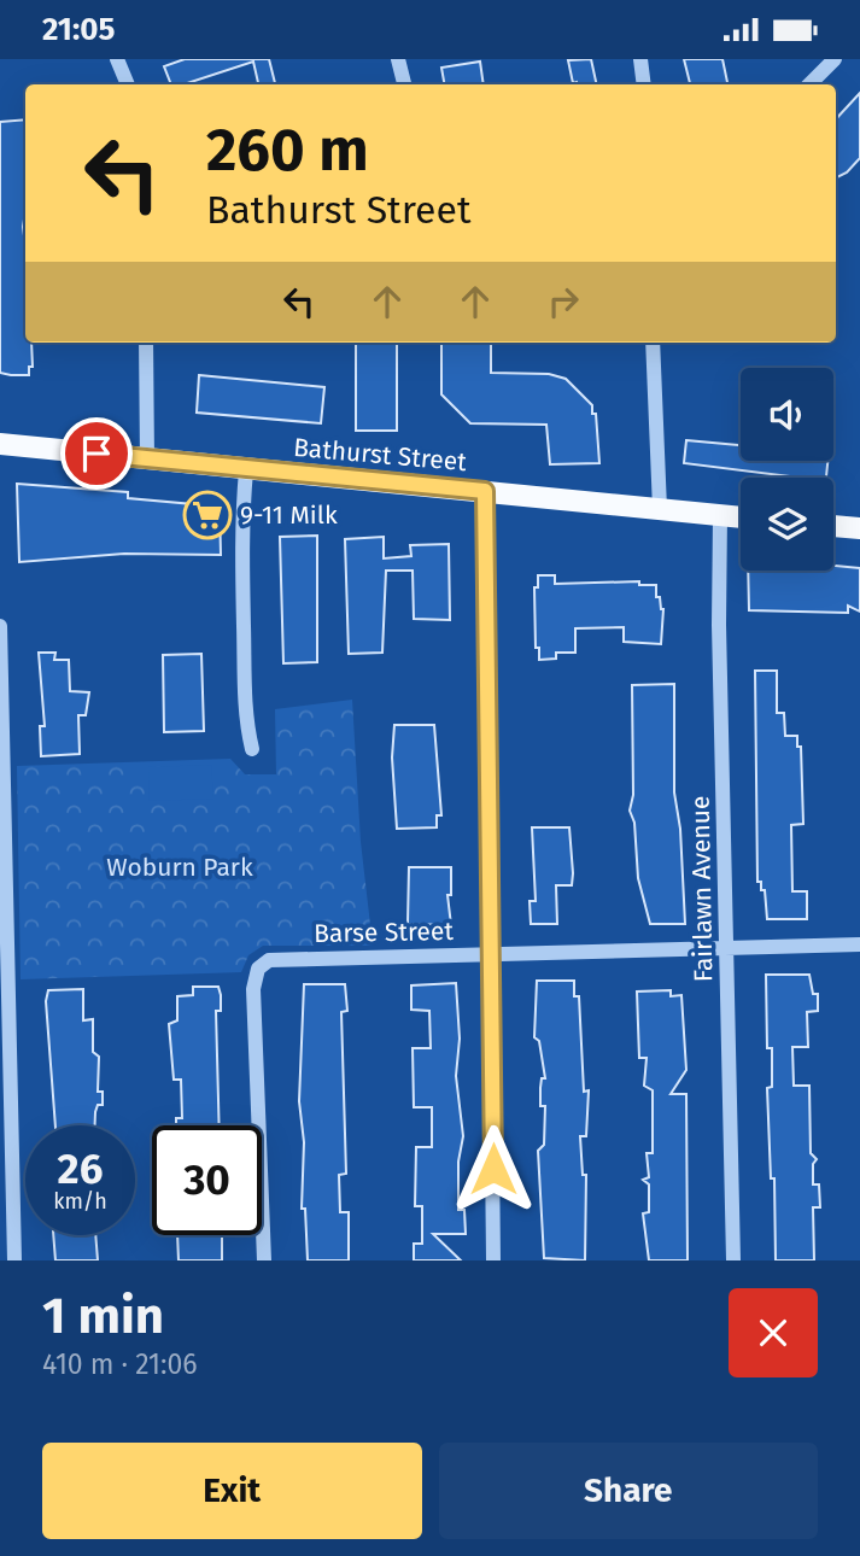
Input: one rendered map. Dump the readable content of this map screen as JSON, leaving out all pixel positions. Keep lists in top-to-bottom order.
{
  "streets": {
    "main road": ["Bathurst Street"],
    "street": ["Fairlawn Avenue", "Barse Street"]
  },
  "crossings": [
    ["Bathurst Street", "Fairlawn Avenue"],
    ["Fairlawn Avenue", "Barse Street"]
  ],
  "parks": ["Woburn Park"],
  "places": {
    "supermarket": ["9-11 Milk"]
  },
  "page": {
    "status": "21:05",
    "turn": ["260 m", "Bathurst Street"],
    "speed": "26 km/h",
    "limit": "30",
    "heading": ["1 min", "410 m · 21:06"],
    "buttons": ["Exit", "Share"]
  }
}
